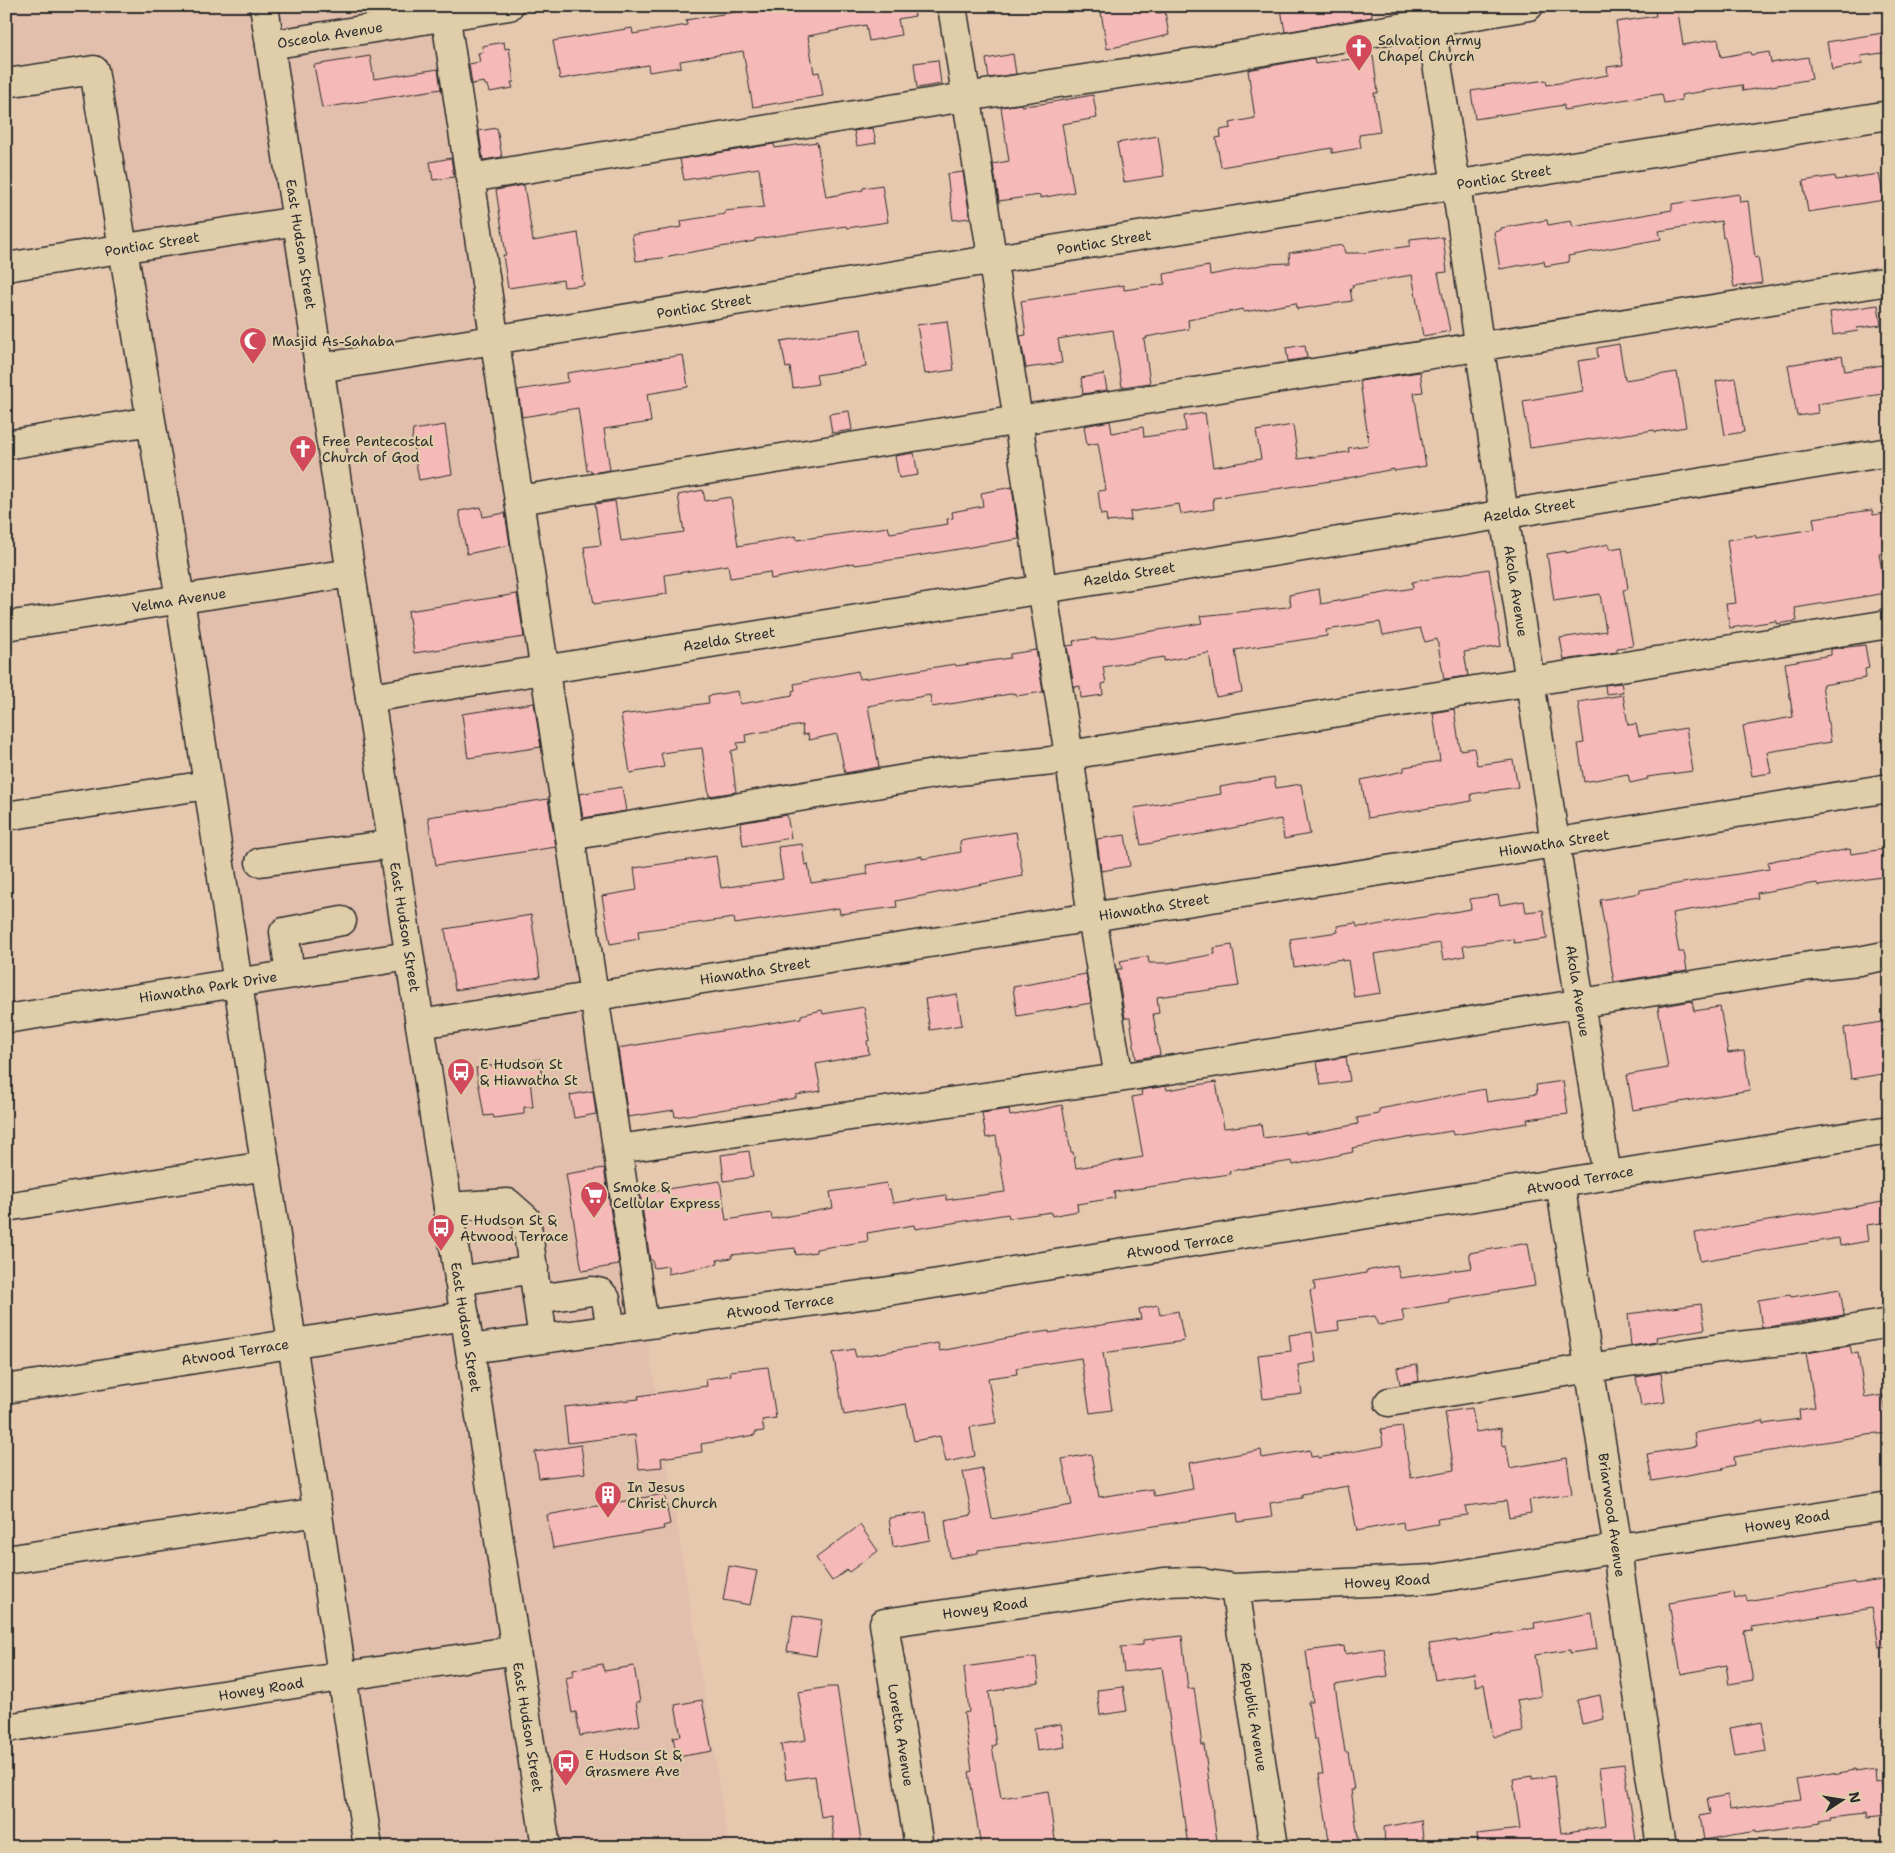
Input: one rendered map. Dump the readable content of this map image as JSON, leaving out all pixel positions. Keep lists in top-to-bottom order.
{
  "streets": {
    "street": [
      "Osceola Avenue",
      "Pontiac Street",
      "East Hudson Street",
      "Azelda Street",
      "Akola Avenue",
      "Velma Avenue",
      "Hiawatha Street",
      "Hiawatha Park Drive",
      "Atwood Terrace",
      "Briarwood Avenue",
      "Howey Road",
      "Republic Avenue",
      "Loretta Avenue"
    ]
  },
  "crossings": [
    ["Osceola Avenue", "East Hudson Street"],
    ["Pontiac Street", "East Hudson Street"],
    ["Pontiac Street", "Akola Avenue"],
    ["East Hudson Street", "Azelda Street"],
    ["East Hudson Street", "Velma Avenue"],
    ["East Hudson Street", "Hiawatha Street"],
    ["East Hudson Street", "Hiawatha Park Drive"],
    ["East Hudson Street", "Atwood Terrace"],
    ["East Hudson Street", "Howey Road"],
    ["Azelda Street", "Akola Avenue"],
    ["Akola Avenue", "Hiawatha Street"],
    ["Akola Avenue", "Atwood Terrace"],
    ["Atwood Terrace", "Briarwood Avenue"],
    ["Briarwood Avenue", "Howey Road"],
    ["Howey Road", "Republic Avenue"],
    ["Howey Road", "Loretta Avenue"]
  ],
  "places": {
    "church": ["Salvation Army Chapel Church", "Free Pentecostal Church of God"],
    "mosque": ["Masjid As-Sahaba"],
    "bus stop": ["E Hudson St & Hiawatha St", "E Hudson St & Atwood Terrace", "E Hudson St & Grasmere Ave"],
    "supermarket": ["Smoke & Cellular Express"],
    "building": ["In Jesus Christ Church"]
  },
  "north": "right"
}
